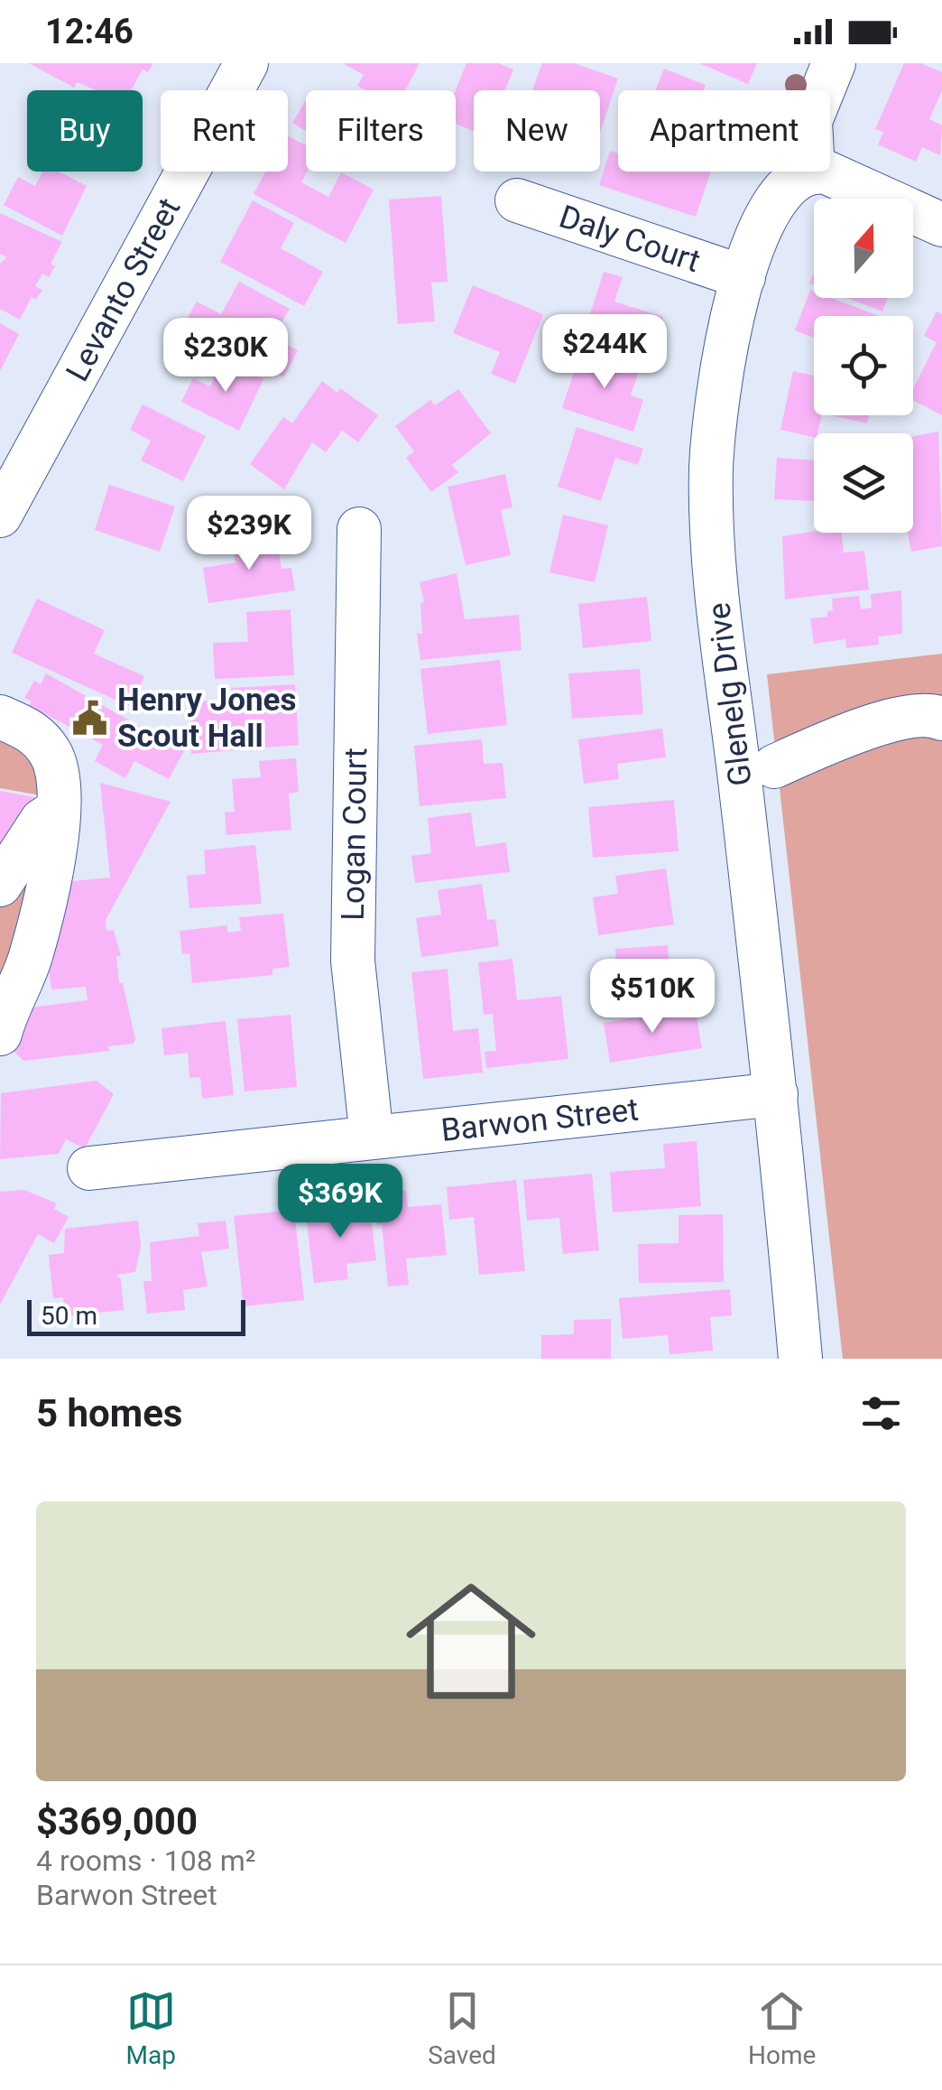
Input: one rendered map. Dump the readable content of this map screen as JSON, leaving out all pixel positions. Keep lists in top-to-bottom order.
{
  "streets": {
    "street": [
      "Daly Court",
      "Levanto Street",
      "Glenelg Drive",
      "Logan Court",
      "Barwon Street"
    ]
  },
  "crossings": [
    ["Daly Court", "Glenelg Drive"],
    ["Glenelg Drive", "Barwon Street"],
    ["Logan Court", "Barwon Street"]
  ],
  "places": {
    "public building": ["Henry Jones Scout Hall"]
  },
  "scale_bar": "50 m",
  "north": "top",
  "page": {
    "status": "12:46",
    "chip": [
      "Buy",
      "Rent",
      "Filters",
      "New",
      "Apartment"
    ],
    "price": [
      "$244K",
      "$230K",
      "$239K",
      "$510K",
      "$369K"
    ],
    "scale": "50 m",
    "heading": "5 homes",
    "list": [
      {
        "name": "$369,000",
        "note": "4 rooms · 108 m² · Barwon Street"
      }
    ],
    "tabs": ["Map", "Saved", "Home"]
  }
}
